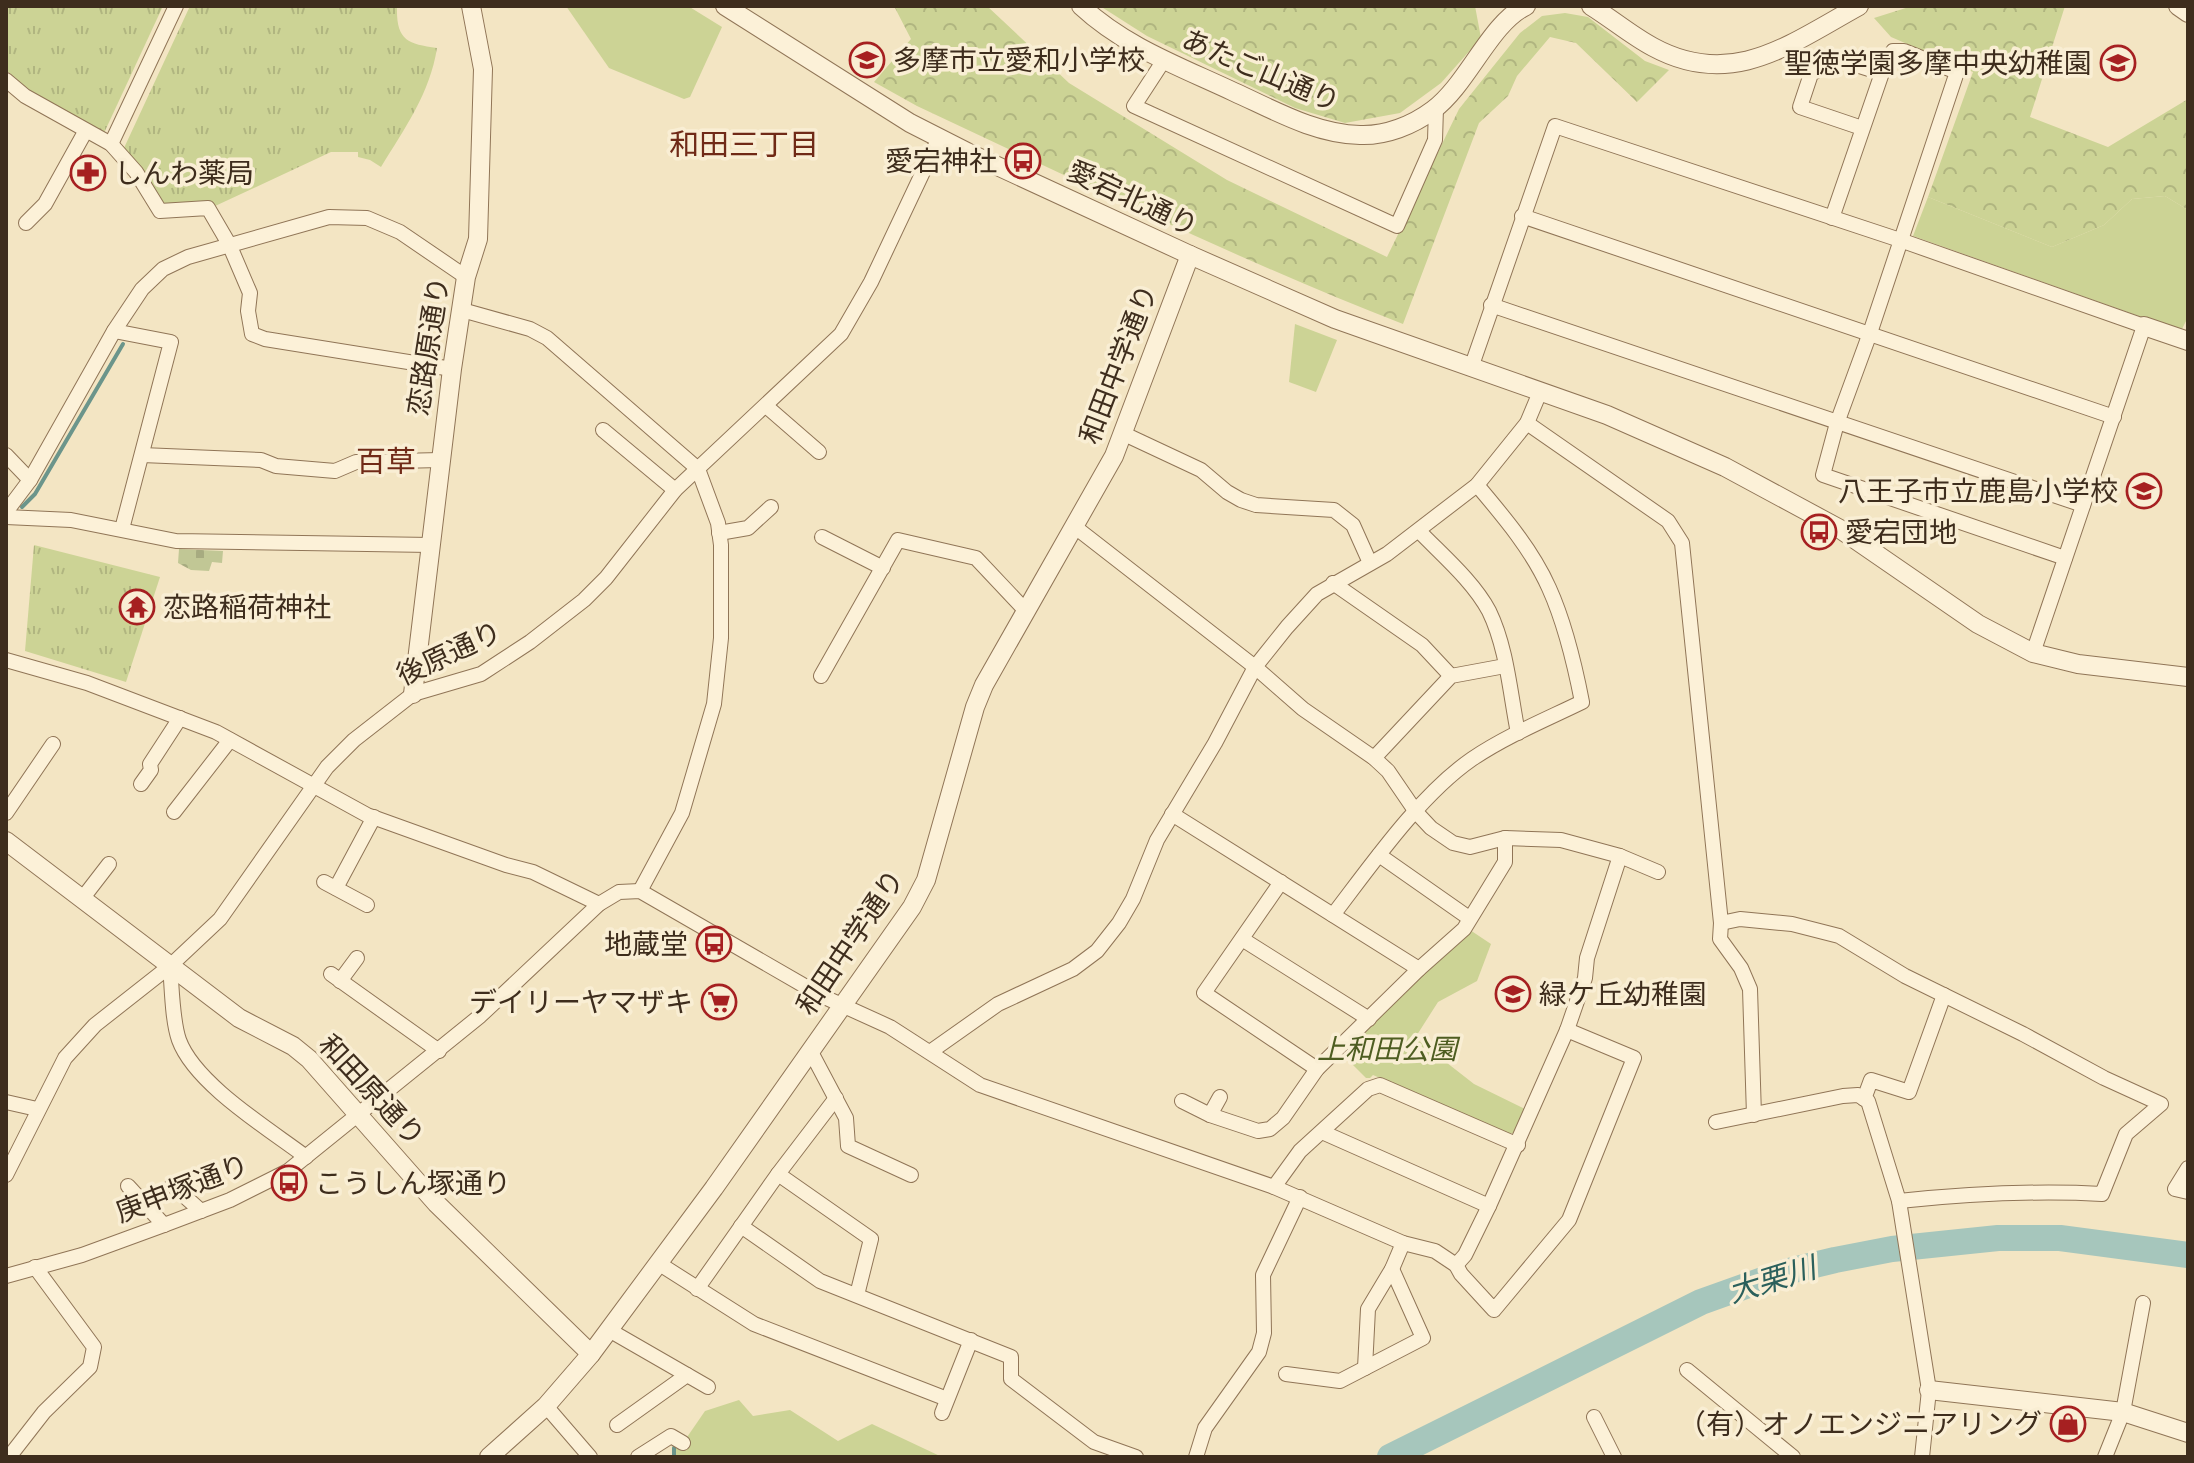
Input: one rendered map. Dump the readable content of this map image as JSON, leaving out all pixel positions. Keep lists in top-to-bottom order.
{
  "streets": {
    "street": [
      "あたご山通り",
      "愛宕北通り",
      "恋路原通り",
      "和田中学通り",
      "後原通り",
      "和田原通り",
      "庚申塚通り"
    ]
  },
  "crossings": [
    ["愛宕北通り", "和田中学通り"],
    ["愛宕北通り", "後原通り"],
    ["恋路原通り", "後原通り"],
    ["和田中学通り", "和田原通り"],
    ["後原通り", "和田原通り"],
    ["和田原通り", "庚申塚通り"]
  ],
  "districts": ["和田三丁目", "百草"],
  "water": ["大栗川"],
  "parks": ["上和田公園"],
  "places": {
    "school or university": [
      "多摩市立愛和小学校",
      "聖徳学園多摩中央幼稚園",
      "八王子市立鹿島小学校",
      "緑ケ丘幼稚園"
    ],
    "bus stop": [
      "愛宕神社",
      "愛宕団地",
      "地蔵堂",
      "こうしん塚通り"
    ],
    "pharmacy": ["しんわ薬局"],
    "temple": ["恋路稲荷神社"],
    "supermarket": ["デイリーヤマザキ"],
    "shop": ["（有）オノエンジニアリング"]
  }
}
